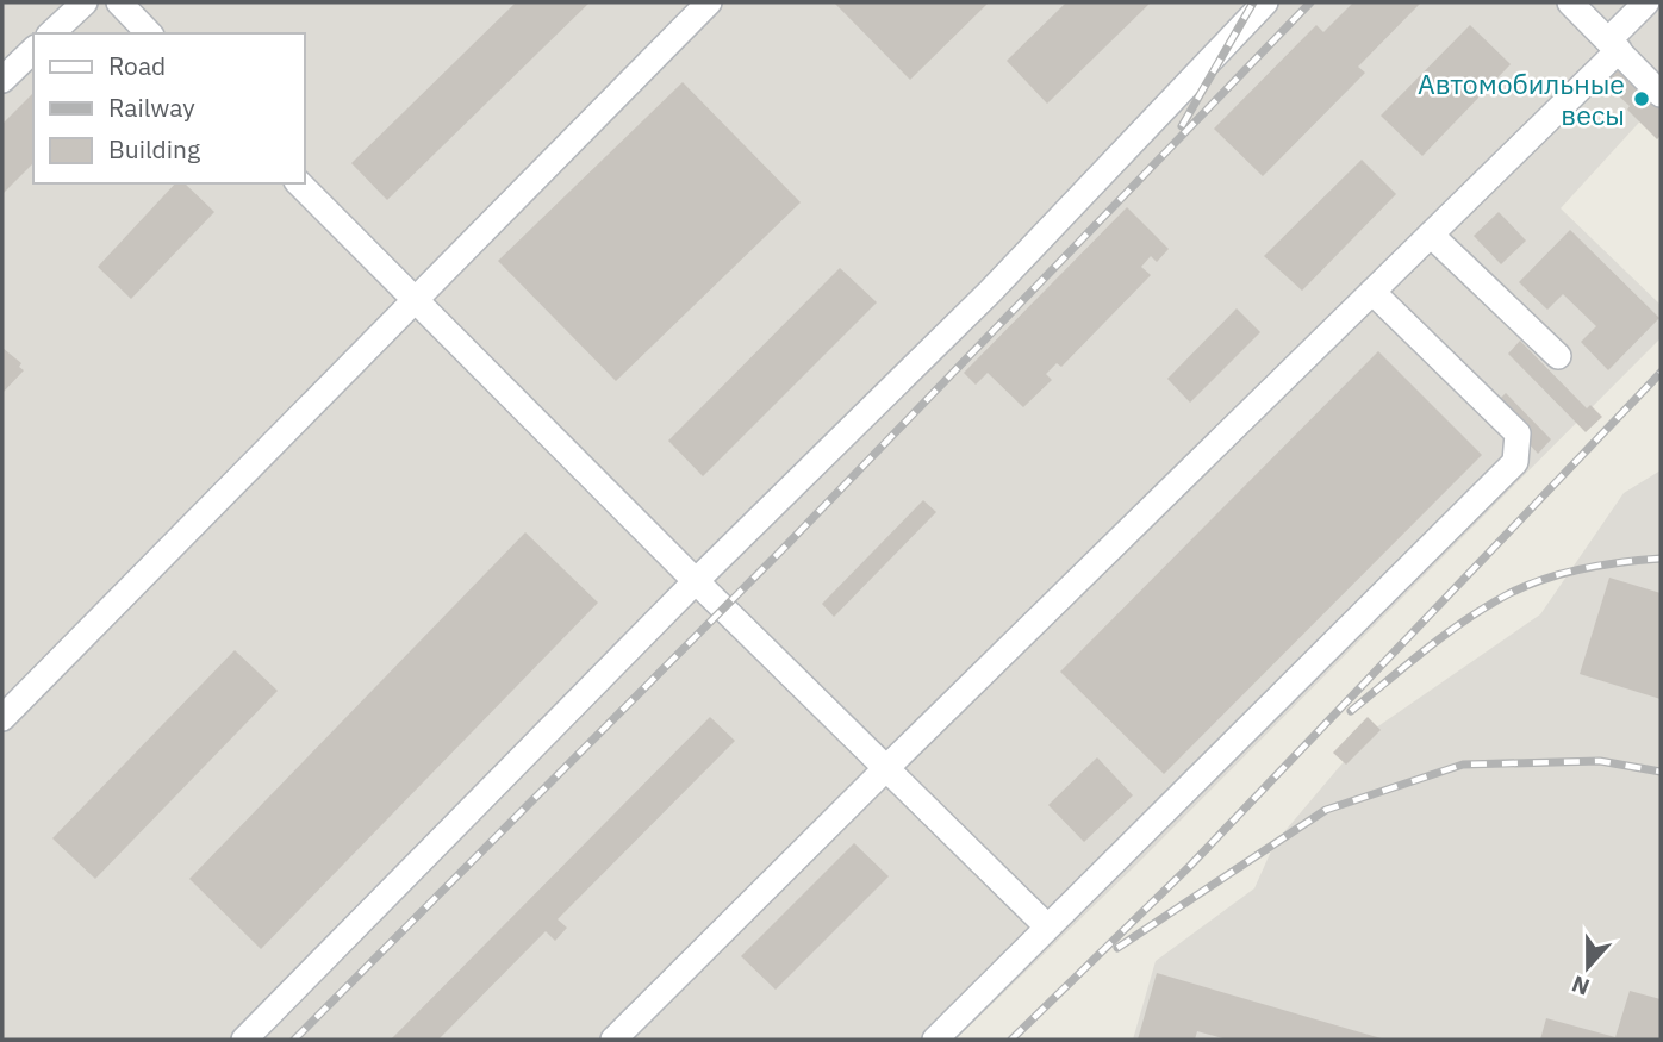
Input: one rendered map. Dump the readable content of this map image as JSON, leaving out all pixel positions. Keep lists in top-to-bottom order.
{
  "places": ["Автомобильные весы"],
  "legend": ["Road", "Railway", "Building"],
  "north": "bottom"
}
